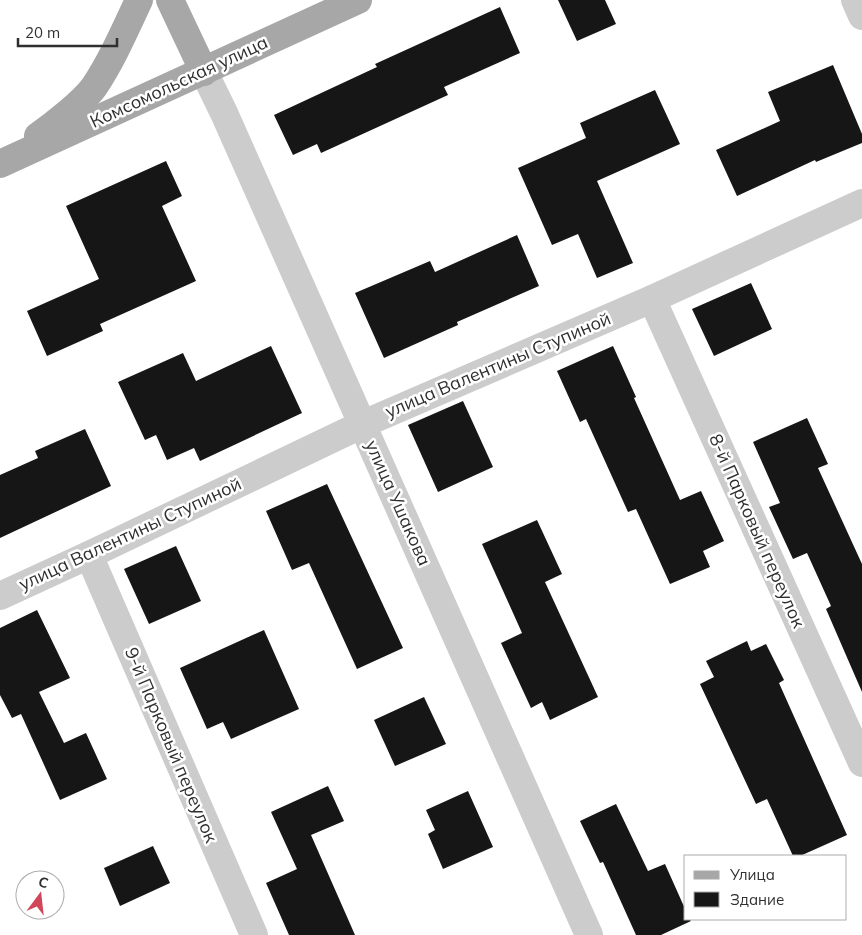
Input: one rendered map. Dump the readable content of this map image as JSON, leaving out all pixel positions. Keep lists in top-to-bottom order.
{
  "streets": {
    "main road": ["Комсомольская улица"],
    "street": [
      "улица Валентины Ступиной",
      "улица Ушакова",
      "8-й Парковый переулок",
      "9-й Парковый переулок"
    ]
  },
  "crossings": [
    ["Комсомольская улица", "улица Ушакова"],
    ["улица Валентины Ступиной", "улица Ушакова"],
    ["улица Валентины Ступиной", "8-й Парковый переулок"],
    ["улица Валентины Ступиной", "9-й Парковый переулок"]
  ],
  "legend": ["Улица", "Здание"],
  "scale_bar": "20 m",
  "north": "top"
}
